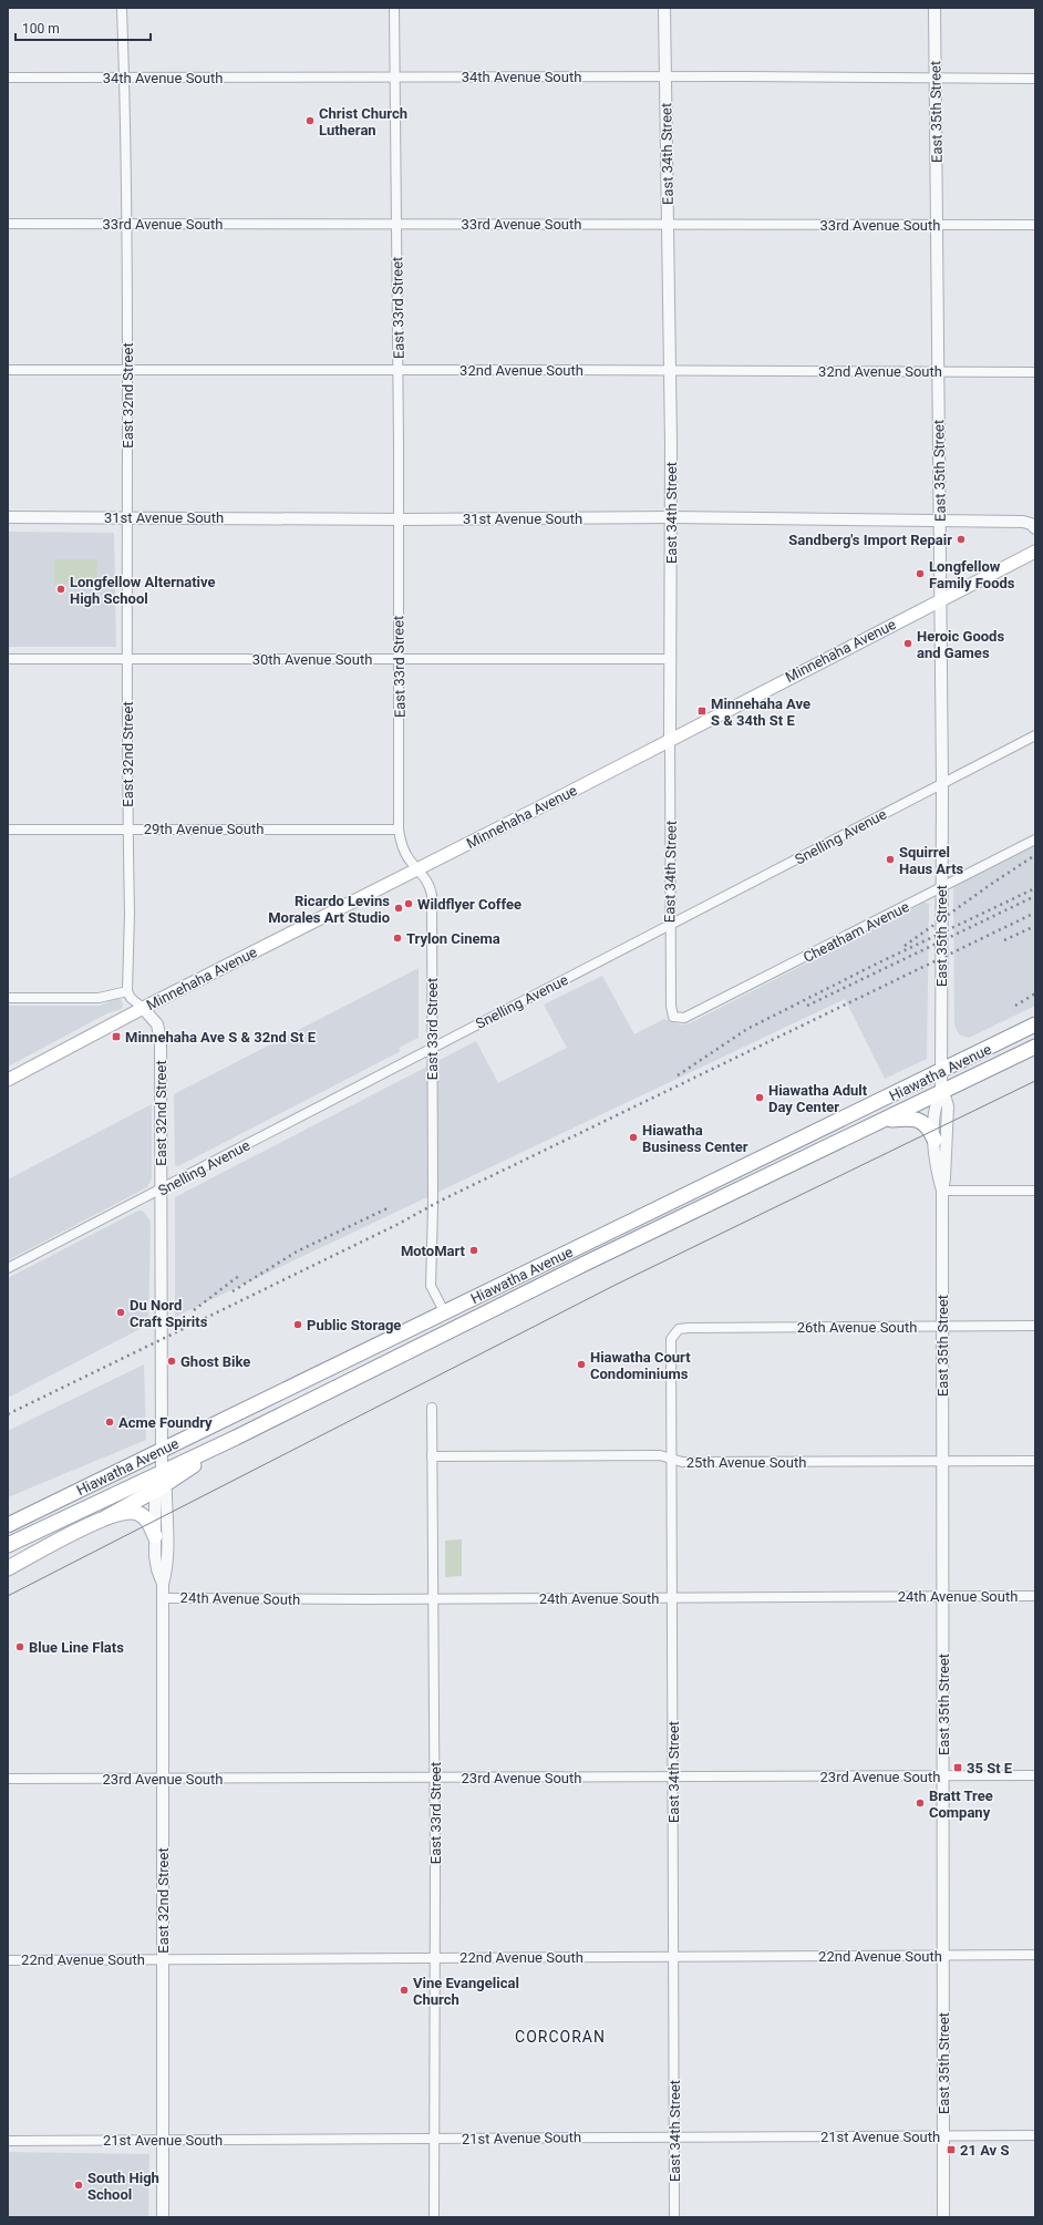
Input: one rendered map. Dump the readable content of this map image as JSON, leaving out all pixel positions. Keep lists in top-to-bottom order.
{
  "streets": {
    "main road": ["Minnehaha Avenue", "Hiawatha Avenue"],
    "street": [
      "34th Avenue South",
      "East 35th Street",
      "East 34th Street",
      "33rd Avenue South",
      "East 33rd Street",
      "32nd Avenue South",
      "East 32nd Street",
      "31st Avenue South",
      "30th Avenue South",
      "29th Avenue South",
      "Snelling Avenue",
      "Cheatham Avenue",
      "26th Avenue South",
      "25th Avenue South",
      "24th Avenue South",
      "23rd Avenue South",
      "22nd Avenue South",
      "21st Avenue South"
    ]
  },
  "crossings": [
    ["34th Avenue South", "East 35th Street"],
    ["34th Avenue South", "East 34th Street"],
    ["34th Avenue South", "East 33rd Street"],
    ["34th Avenue South", "East 32nd Street"],
    ["East 35th Street", "33rd Avenue South"],
    ["East 35th Street", "32nd Avenue South"],
    ["East 35th Street", "31st Avenue South"],
    ["East 35th Street", "Minnehaha Avenue"],
    ["East 35th Street", "Snelling Avenue"],
    ["East 35th Street", "Cheatham Avenue"],
    ["East 35th Street", "Hiawatha Avenue"],
    ["East 35th Street", "26th Avenue South"],
    ["East 35th Street", "25th Avenue South"],
    ["East 35th Street", "24th Avenue South"],
    ["East 35th Street", "23rd Avenue South"],
    ["East 35th Street", "22nd Avenue South"],
    ["East 35th Street", "21st Avenue South"],
    ["East 34th Street", "33rd Avenue South"],
    ["East 34th Street", "32nd Avenue South"],
    ["East 34th Street", "31st Avenue South"],
    ["East 34th Street", "Minnehaha Avenue"],
    ["East 34th Street", "30th Avenue South"],
    ["East 34th Street", "Snelling Avenue"],
    ["East 34th Street", "Cheatham Avenue"],
    ["East 34th Street", "26th Avenue South"],
    ["East 34th Street", "25th Avenue South"],
    ["East 34th Street", "24th Avenue South"],
    ["East 34th Street", "23rd Avenue South"],
    ["East 34th Street", "22nd Avenue South"],
    ["East 34th Street", "21st Avenue South"],
    ["33rd Avenue South", "East 33rd Street"],
    ["33rd Avenue South", "East 32nd Street"],
    ["East 33rd Street", "32nd Avenue South"],
    ["East 33rd Street", "31st Avenue South"],
    ["East 33rd Street", "Minnehaha Avenue"],
    ["East 33rd Street", "30th Avenue South"],
    ["East 33rd Street", "29th Avenue South"],
    ["East 33rd Street", "Snelling Avenue"],
    ["East 33rd Street", "Hiawatha Avenue"],
    ["East 33rd Street", "25th Avenue South"],
    ["East 33rd Street", "24th Avenue South"],
    ["East 33rd Street", "23rd Avenue South"],
    ["East 33rd Street", "22nd Avenue South"],
    ["East 33rd Street", "21st Avenue South"],
    ["32nd Avenue South", "East 32nd Street"],
    ["East 32nd Street", "31st Avenue South"],
    ["East 32nd Street", "Minnehaha Avenue"],
    ["East 32nd Street", "30th Avenue South"],
    ["East 32nd Street", "29th Avenue South"],
    ["East 32nd Street", "Snelling Avenue"],
    ["East 32nd Street", "Hiawatha Avenue"],
    ["East 32nd Street", "24th Avenue South"],
    ["East 32nd Street", "23rd Avenue South"],
    ["East 32nd Street", "22nd Avenue South"],
    ["East 32nd Street", "21st Avenue South"]
  ],
  "districts": ["CORCORAN"],
  "places": {
    "other": [
      "Christ Church Lutheran",
      "Sandberg's Import Repair",
      "Longfellow Family Foods",
      "Longfellow Alternative High School",
      "Heroic Goods and Games",
      "Squirrel Haus Arts",
      "Wildflyer Coffee",
      "Ricardo Levins Morales Art Studio",
      "Trylon Cinema",
      "Hiawatha Adult Day Center",
      "Hiawatha Business Center",
      "MotoMart",
      "Du Nord Craft Spirits",
      "Public Storage",
      "Ghost Bike",
      "Hiawatha Court Condominiums",
      "Acme Foundry",
      "Blue Line Flats",
      "Bratt Tree Company",
      "Vine Evangelical Church",
      "South High School"
    ],
    "transit": [
      "Minnehaha Ave S & 34th St E",
      "Minnehaha Ave S & 32nd St E",
      "35 St E",
      "21 Av S"
    ]
  },
  "scale_bar": "100 m"
}
